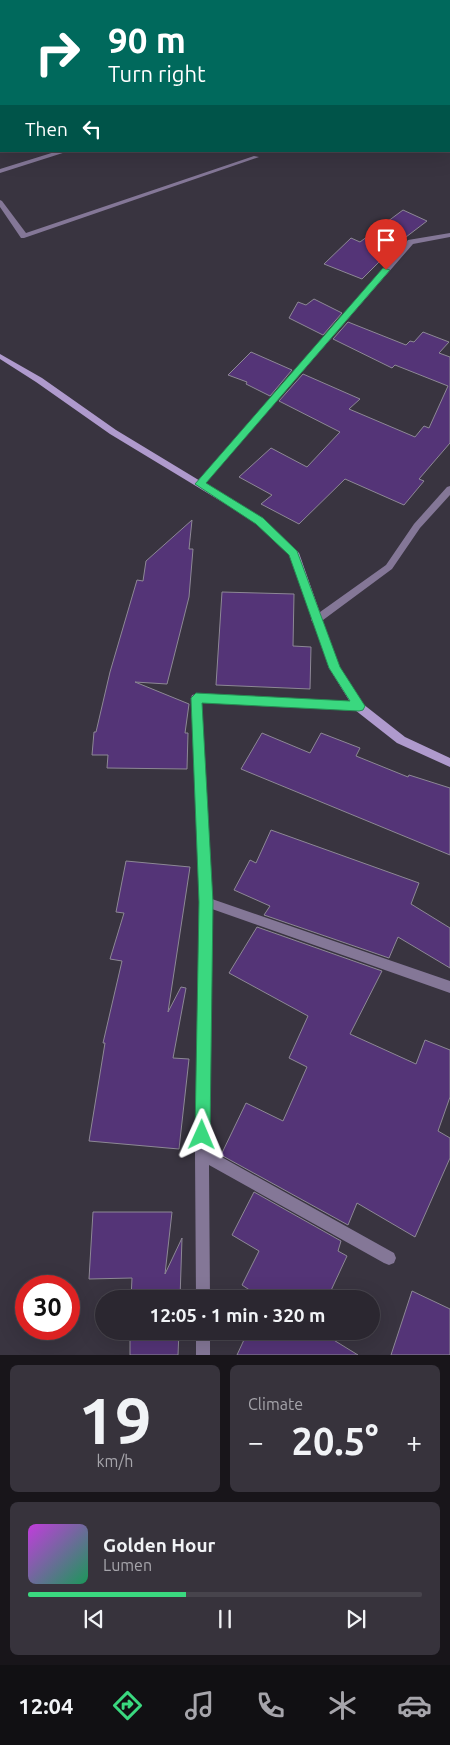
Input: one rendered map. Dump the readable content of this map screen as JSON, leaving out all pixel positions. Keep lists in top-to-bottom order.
{
  "page": {
    "turn": ["90 m", "Turn right"],
    "then": "Then",
    "limit": "30",
    "trip": "12:05 · 1 min · 320 m",
    "tile": [
      ["19", "km/h"],
      "Climate"
    ],
    "heat": ["−", "20.5°", "+"],
    "song": ["Golden Hour", "Lumen"],
    "tabs": "12:04"
  }
}
